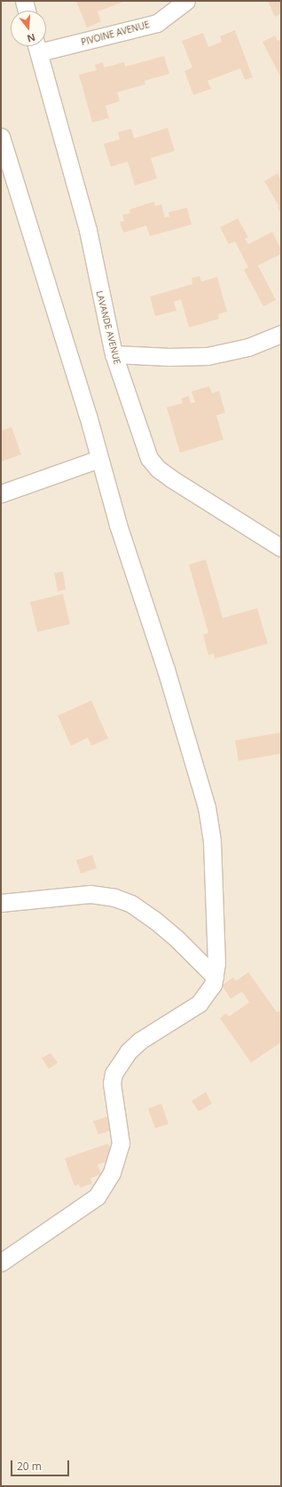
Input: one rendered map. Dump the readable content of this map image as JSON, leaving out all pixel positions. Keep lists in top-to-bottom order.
{
  "streets": {
    "street": ["PIVOINE AVENUE", "LAVANDE AVENUE"]
  },
  "scale_bar": "20 m",
  "north": "bottom"
}
